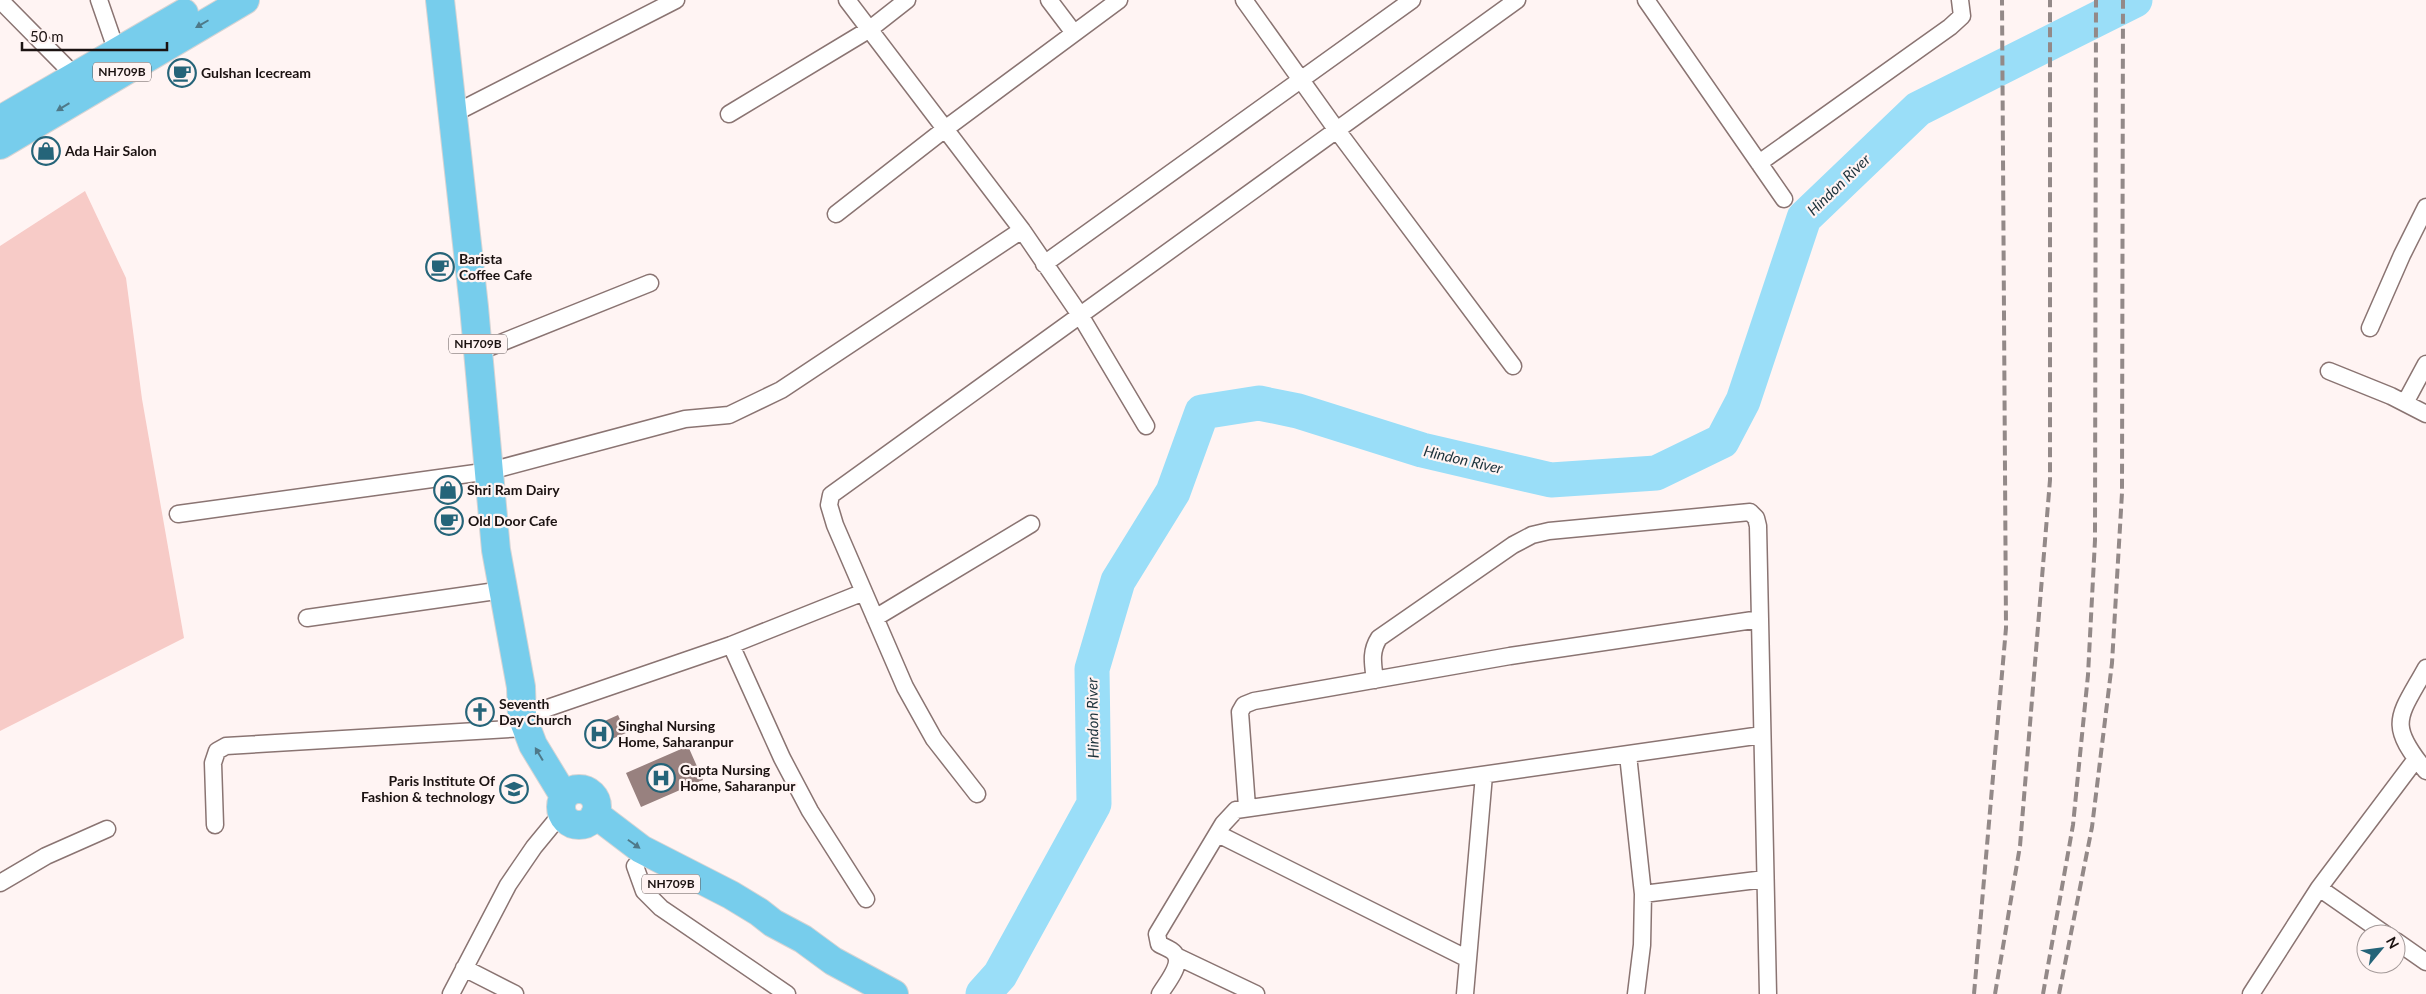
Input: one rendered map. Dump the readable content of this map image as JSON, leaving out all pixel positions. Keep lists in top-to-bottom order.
{
  "streets": {
    "highway": ["NH709B"]
  },
  "water": ["Hindon River"],
  "places": {
    "cafe": ["Gulshan Icecream", "Barista Coffee Cafe", "Old Door Cafe"],
    "shop": ["Ada Hair Salon", "Shri Ram Dairy"],
    "church": ["Seventh Day Church"],
    "hospital": ["Singhal Nursing Home, Saharanpur", "Gupta Nursing Home, Saharanpur"],
    "school or university": ["Paris Institute Of Fashion & technology"]
  },
  "scale_bar": "50 m",
  "north": "top right"
}
